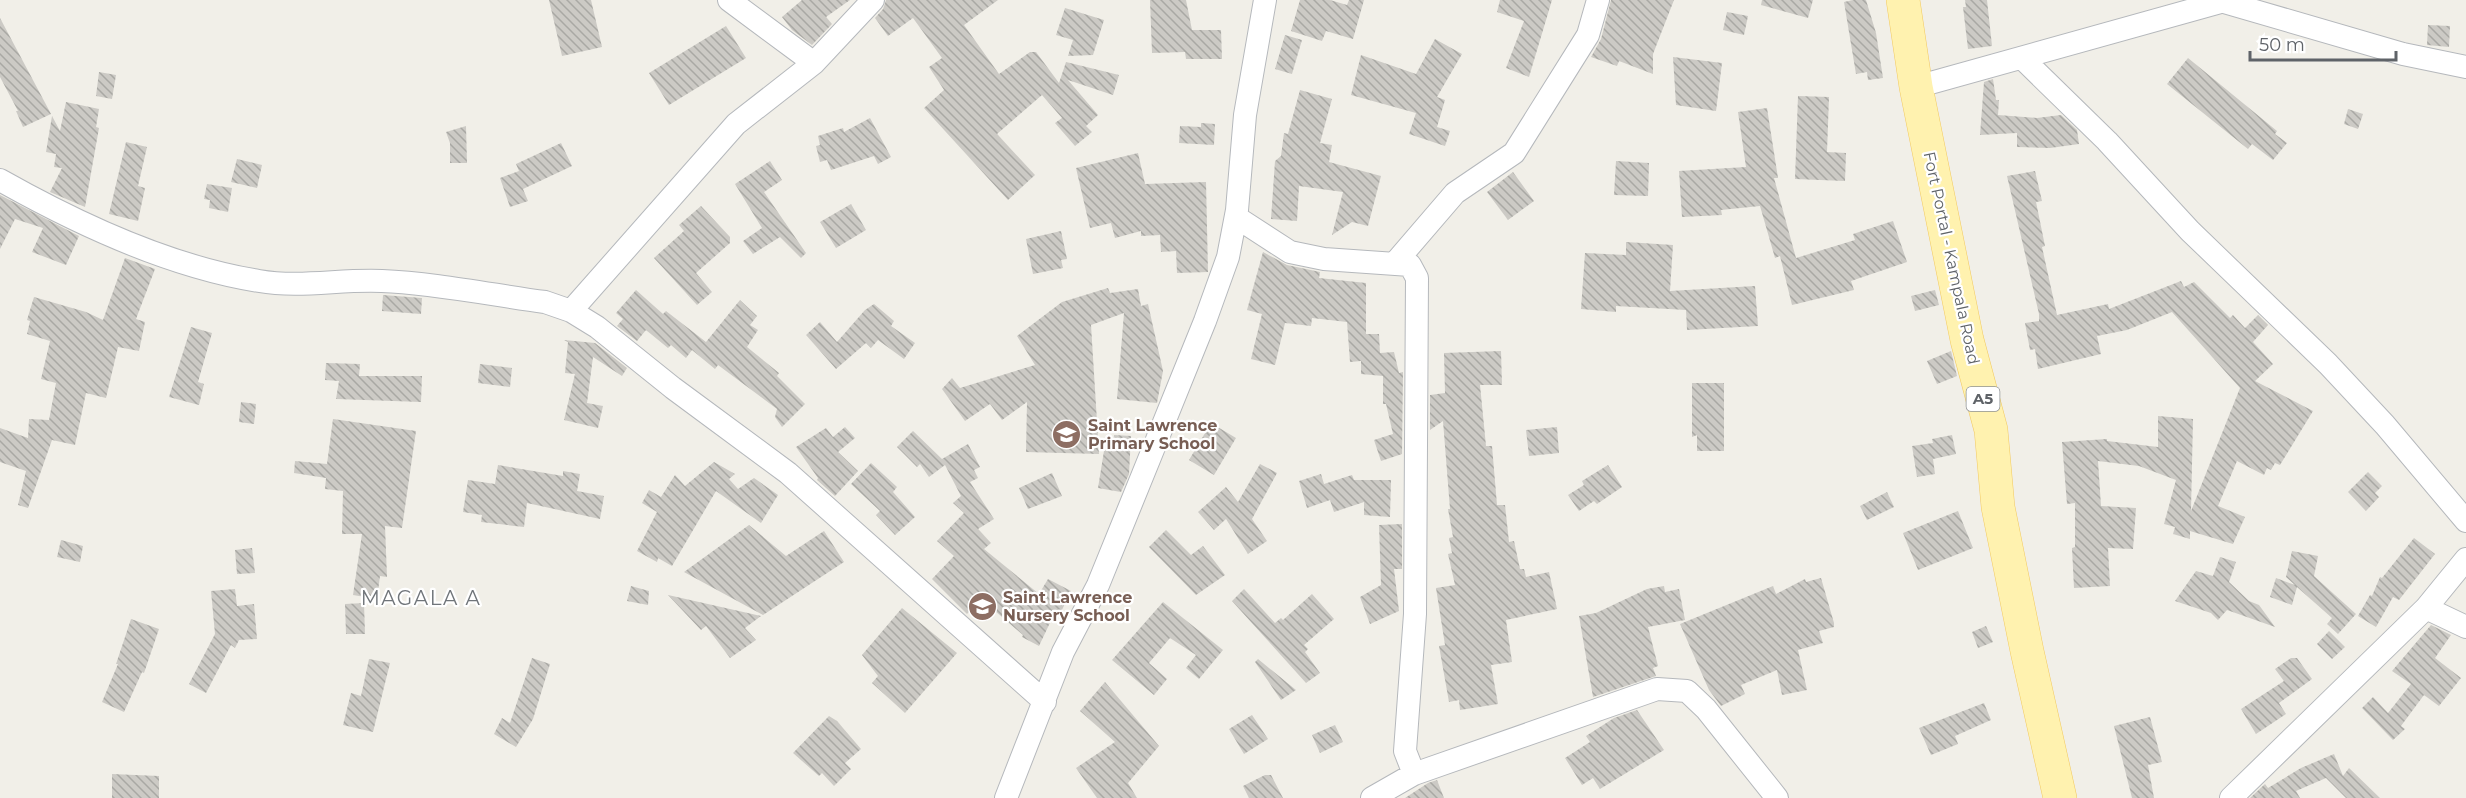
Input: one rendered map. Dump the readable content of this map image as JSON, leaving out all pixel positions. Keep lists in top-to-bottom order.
{
  "streets": {
    "main road": ["Fort Portal - Kampala Road", "A5"]
  },
  "districts": ["MAGALA A"],
  "places": {
    "school or university": ["Saint Lawrence Primary School", "Saint Lawrence Nursery School"]
  },
  "scale_bar": "50 m"
}
